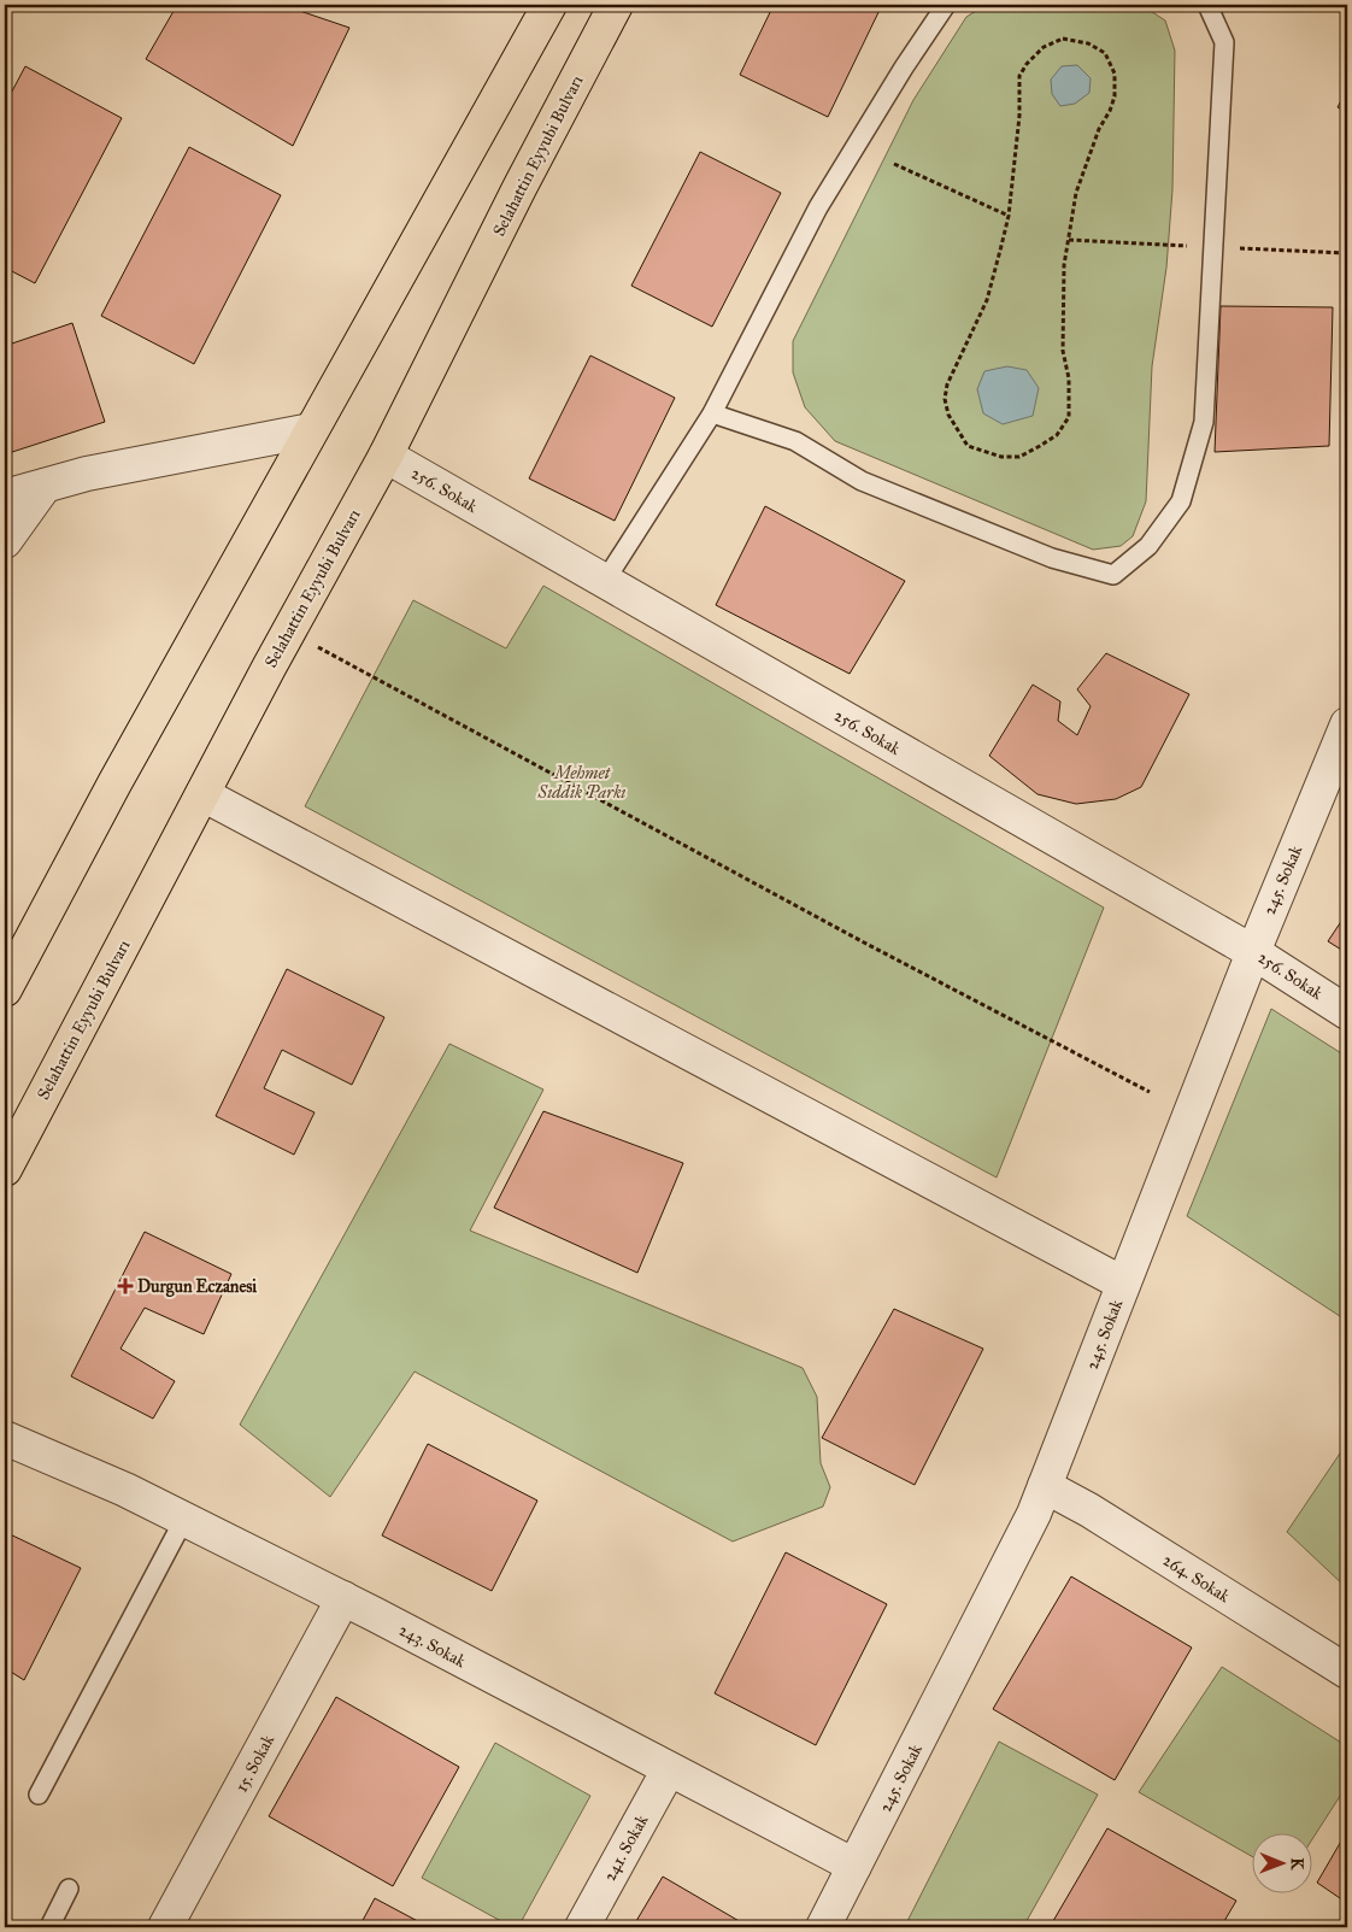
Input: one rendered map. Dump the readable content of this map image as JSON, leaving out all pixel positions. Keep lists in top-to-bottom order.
{
  "streets": {
    "main road": ["Selahattin Eyyubi Bulvarı"],
    "street": [
      "256. Sokak",
      "245. Sokak",
      "264. Sokak",
      "243. Sokak",
      "15. Sokak",
      "241. Sokak"
    ]
  },
  "crossings": [
    ["Selahattin Eyyubi Bulvarı", "256. Sokak"],
    ["256. Sokak", "245. Sokak"],
    ["245. Sokak", "264. Sokak"],
    ["245. Sokak", "243. Sokak"],
    ["243. Sokak", "15. Sokak"],
    ["243. Sokak", "241. Sokak"]
  ],
  "parks": ["Mehmet Sıddık Parkı"],
  "places": {
    "health": ["Durgun Eczanesi"]
  },
  "north": "right"
}
